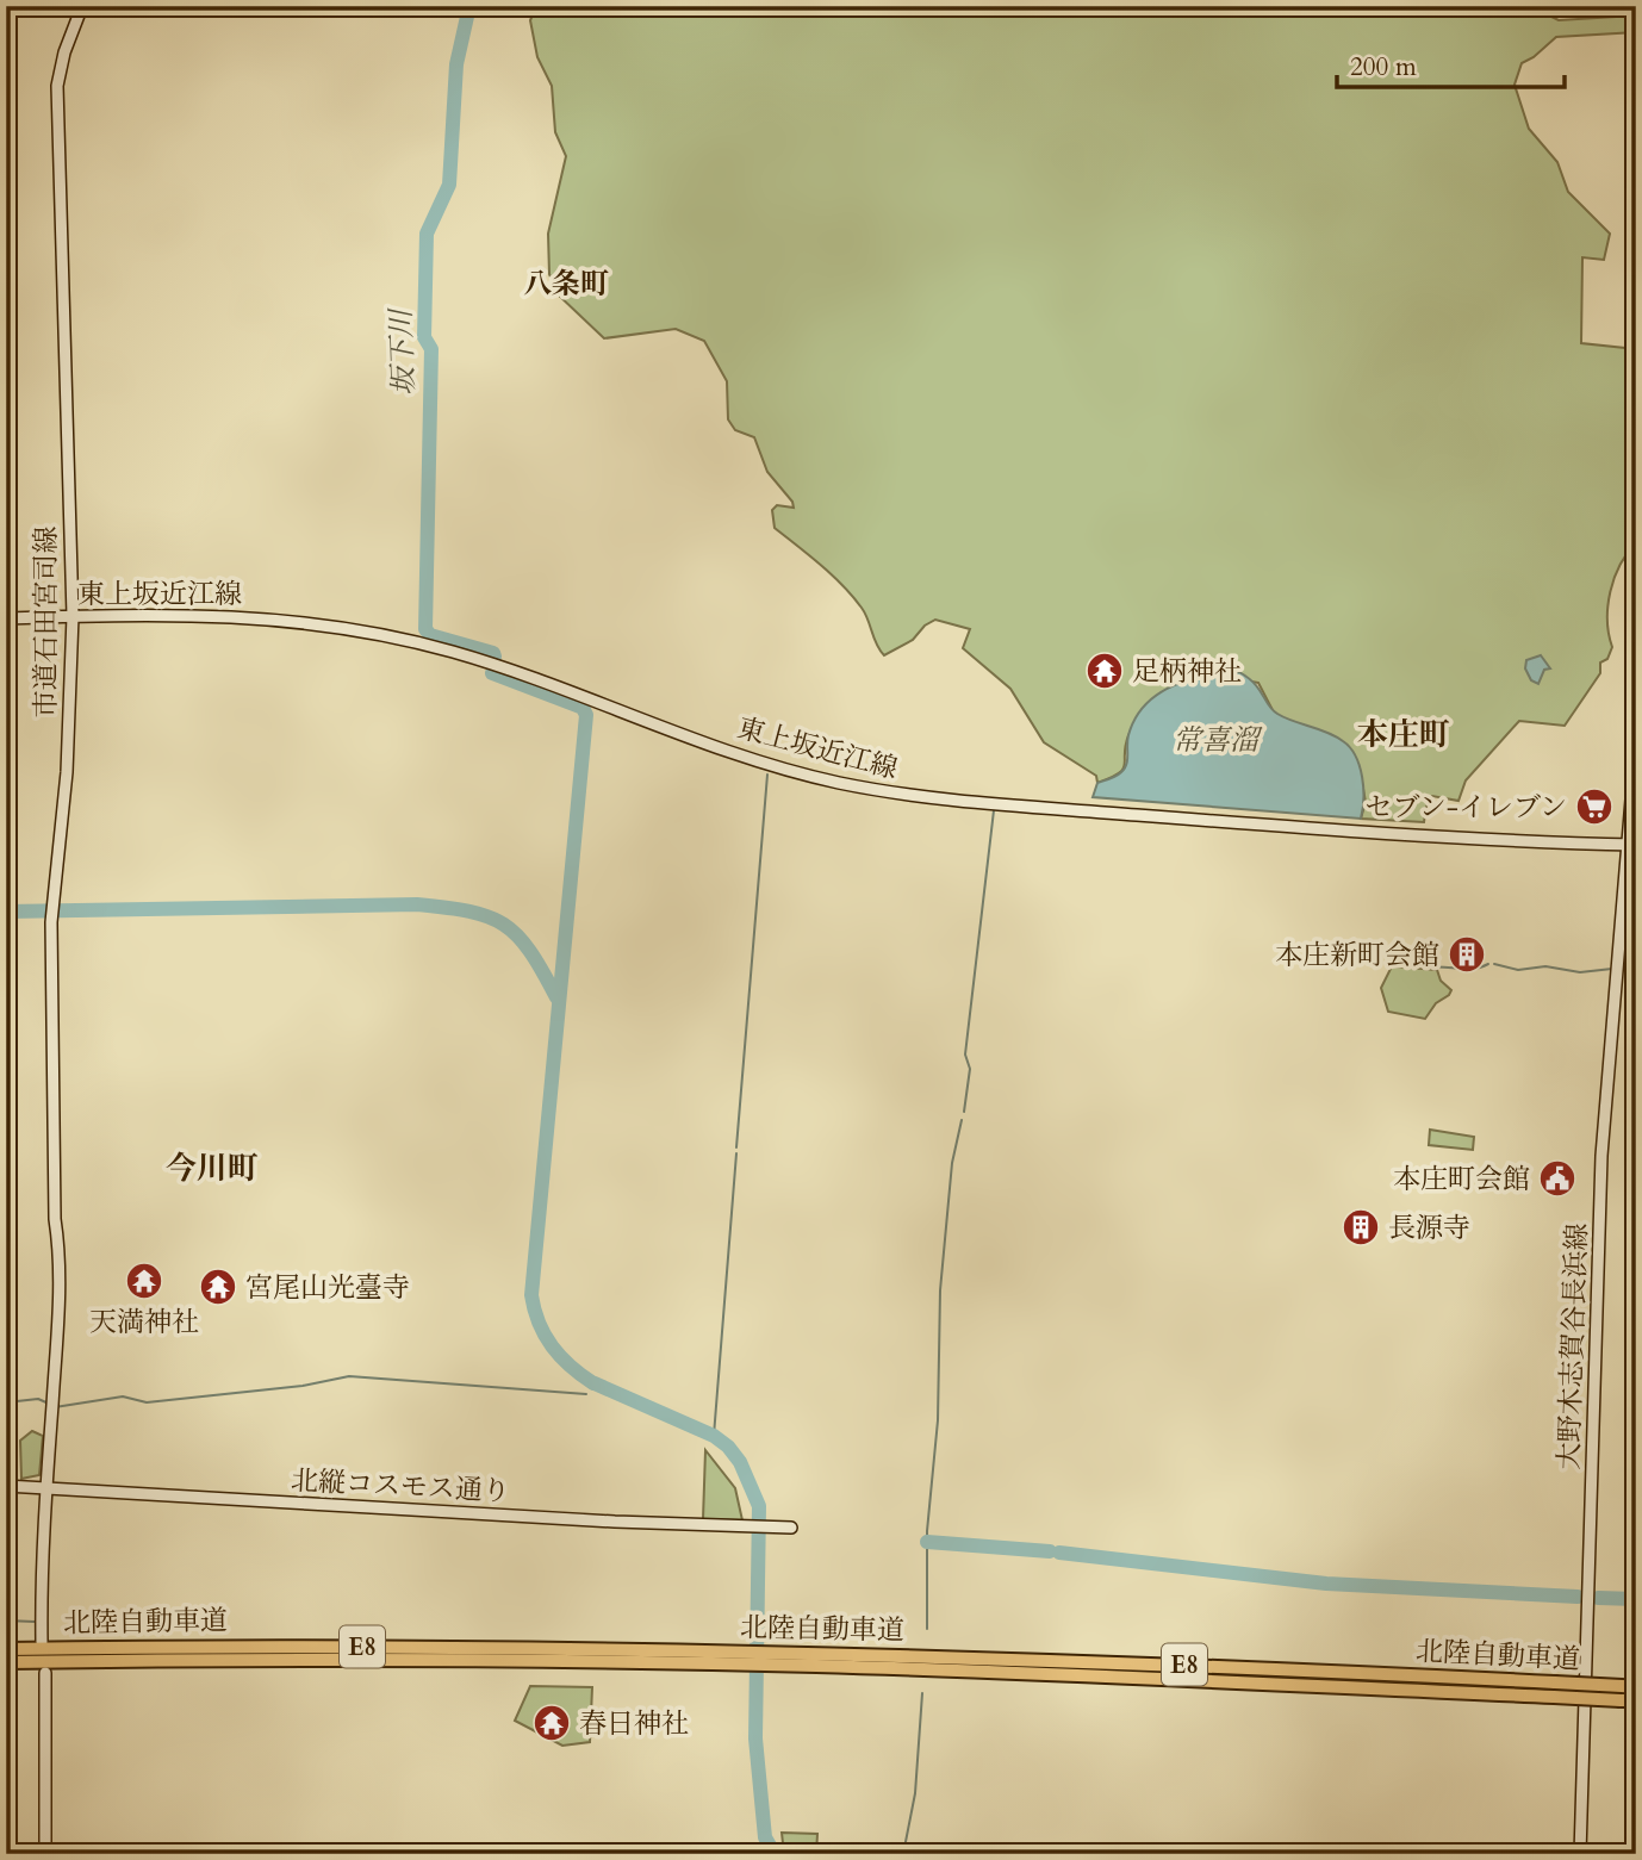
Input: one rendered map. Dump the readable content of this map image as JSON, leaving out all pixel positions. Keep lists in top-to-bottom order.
{
  "streets": {
    "highway": ["北陸自動車道", "E8"],
    "main road": [
      "東上坂近江線",
      "市道石田宮司線",
      "大野木志賀谷長浜線",
      "北縦コスモス通り"
    ]
  },
  "crossings": [
    ["東上坂近江線", "市道石田宮司線"],
    ["東上坂近江線", "大野木志賀谷長浜線"],
    ["市道石田宮司線", "北縦コスモス通り"]
  ],
  "districts": ["八条町", "本庄町", "今川町"],
  "water": ["坂下川", "常喜溜"],
  "places": {
    "temple": [
      "足柄神社",
      "天満神社",
      "宮尾山光臺寺",
      "春日神社"
    ],
    "supermarket": ["セブン-イレブン"],
    "building": ["本庄新町会館", "長源寺"],
    "public building": ["本庄町会館"]
  },
  "scale_bar": "200 m"
}
